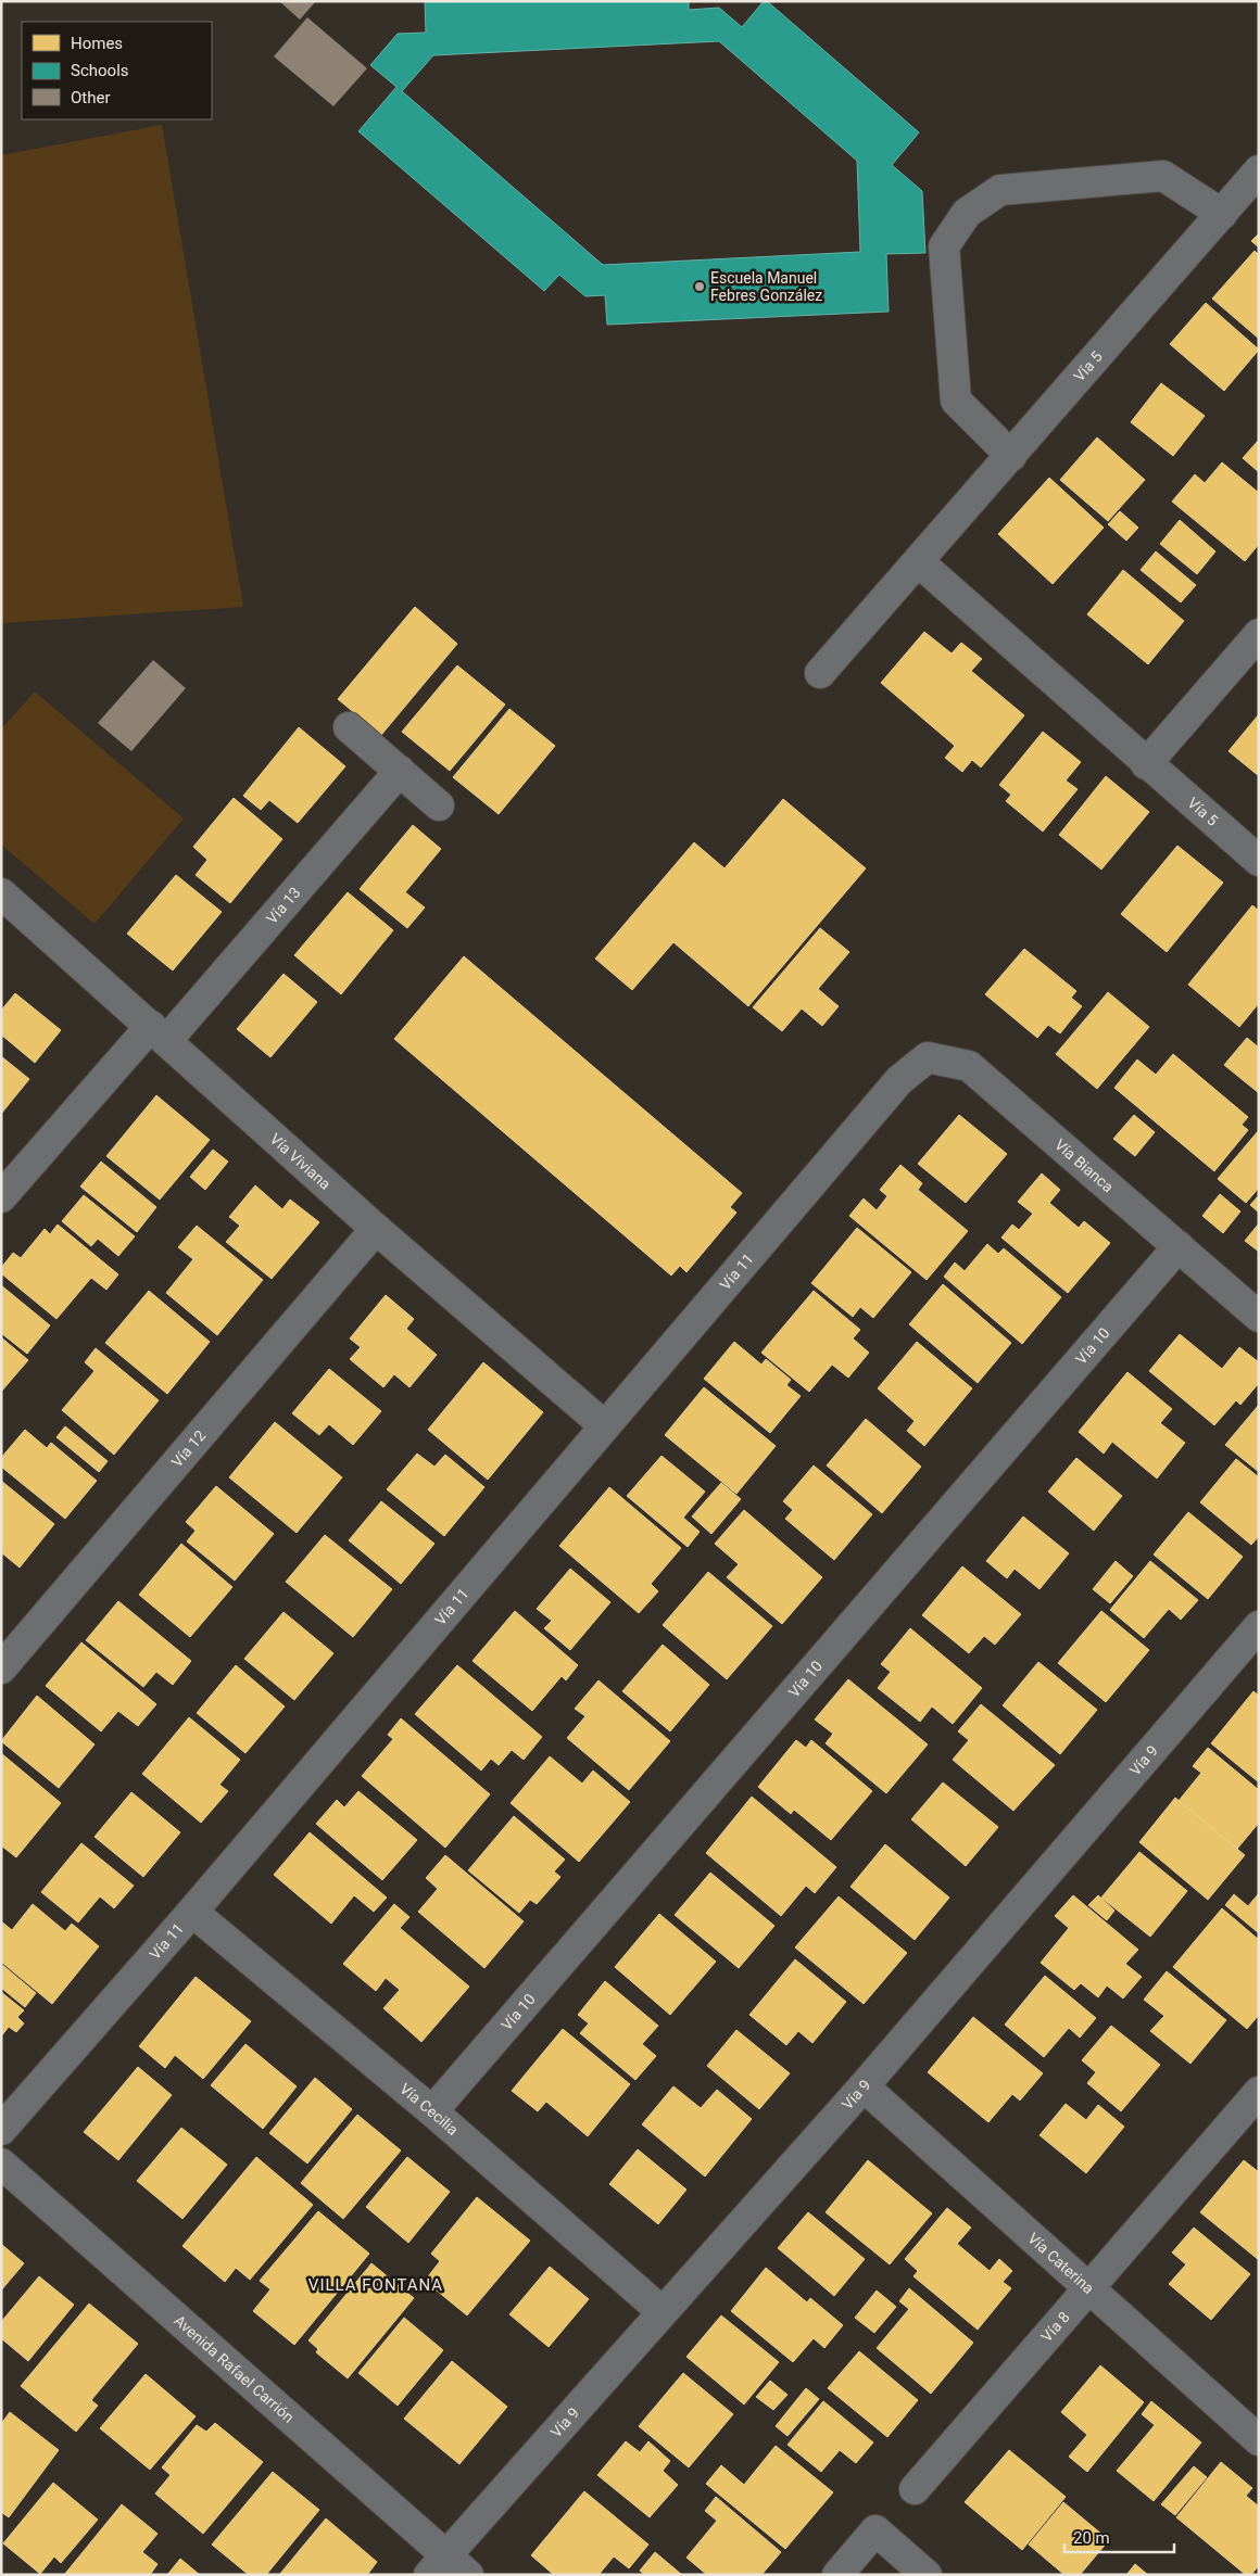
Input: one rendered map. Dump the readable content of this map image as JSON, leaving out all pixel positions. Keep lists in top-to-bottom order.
{
  "streets": {
    "street": [
      "Vía 5",
      "Vía 13",
      "Vía Viviana",
      "Vía Bianca",
      "Vía 11",
      "Vía 10",
      "Vía 12",
      "Vía 9",
      "Vía Cecilia",
      "Vía Caterina",
      "Vía 8",
      "Avenida Rafael Carrión"
    ]
  },
  "crossings": [
    ["Vía 13", "Vía Viviana"],
    ["Vía Viviana", "Vía 11"],
    ["Vía Viviana", "Vía 12"],
    ["Vía Bianca", "Vía 11"],
    ["Vía Bianca", "Vía 10"],
    ["Vía 11", "Vía Cecilia"],
    ["Vía 10", "Vía Cecilia"],
    ["Vía 9", "Vía Cecilia"],
    ["Vía 9", "Vía Caterina"],
    ["Vía 9", "Avenida Rafael Carrión"],
    ["Vía Caterina", "Vía 8"]
  ],
  "districts": ["VILLA FONTANA"],
  "places": ["Escuela Manuel Febres González"],
  "legend": ["Homes", "Schools", "Other"],
  "scale_bar": "20 m"
}
